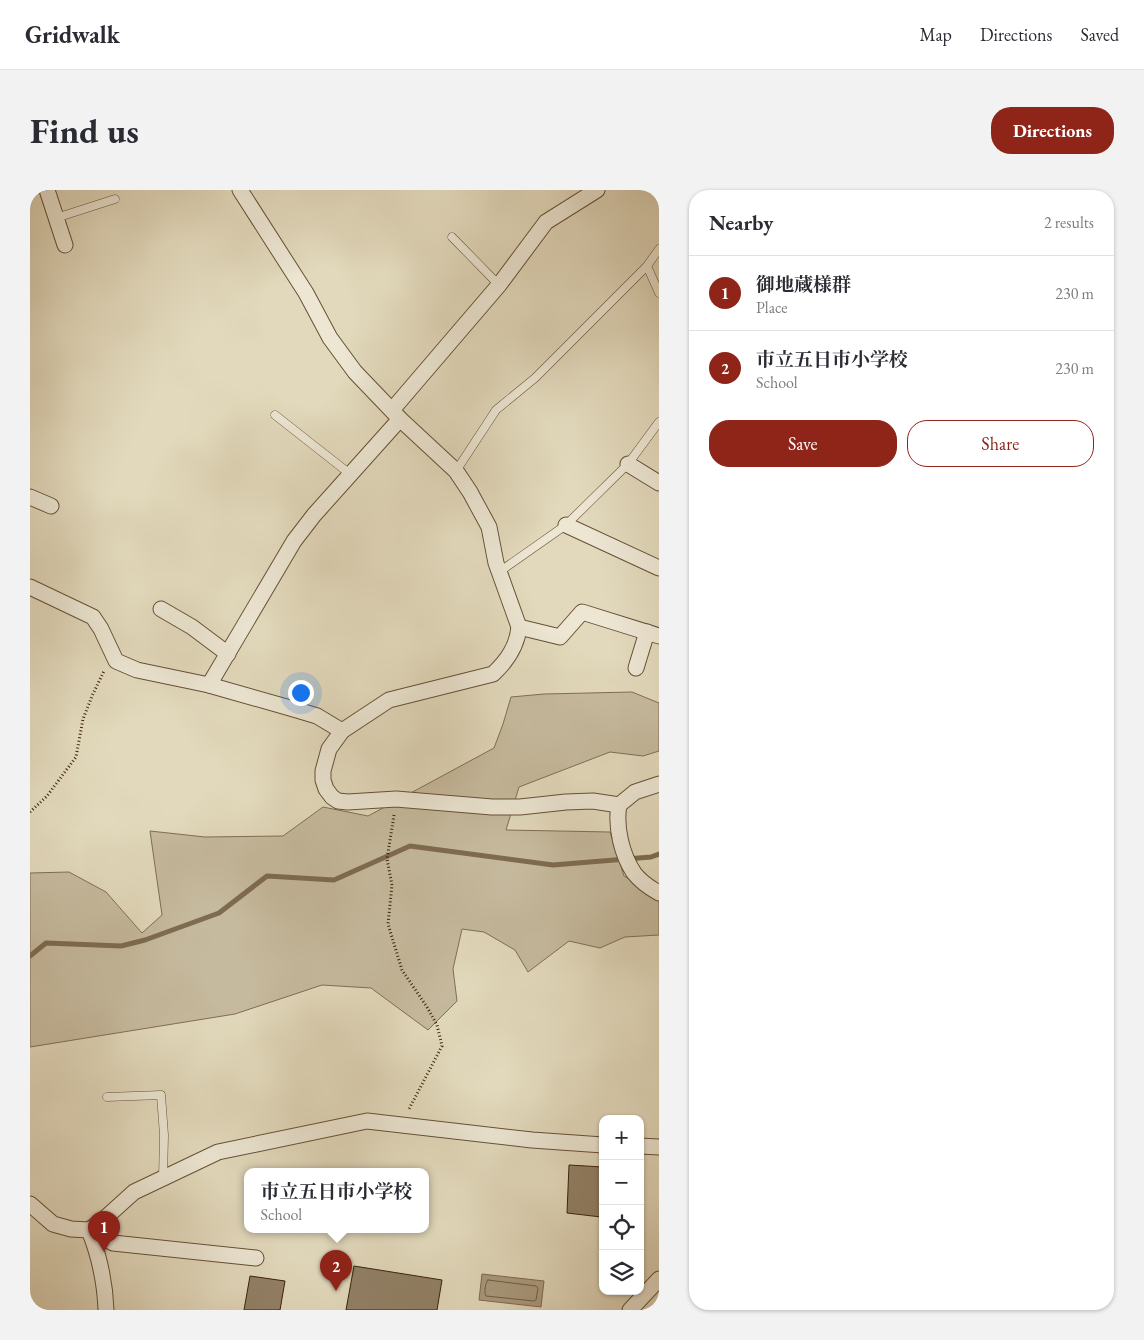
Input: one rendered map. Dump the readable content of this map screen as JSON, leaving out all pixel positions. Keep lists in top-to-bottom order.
{
  "page": {
    "header": "Gridwalk",
    "nav": ["Map", "Directions", "Saved"],
    "buttons": [
      "Directions",
      ["Save", "Share"]
    ],
    "title": "Find us",
    "heading": ["Nearby", "2 results"],
    "list": [
      {
        "mark": "1",
        "name": "御地蔵様群",
        "note": "Place",
        "value": "230 m"
      },
      {
        "mark": "2",
        "name": "市立五日市小学校",
        "note": "School",
        "value": "230 m"
      }
    ],
    "map_buttons": ["+", "−"],
    "popup": ["市立五日市小学校", "School"],
    "pins": ["1", "2"]
  }
}
